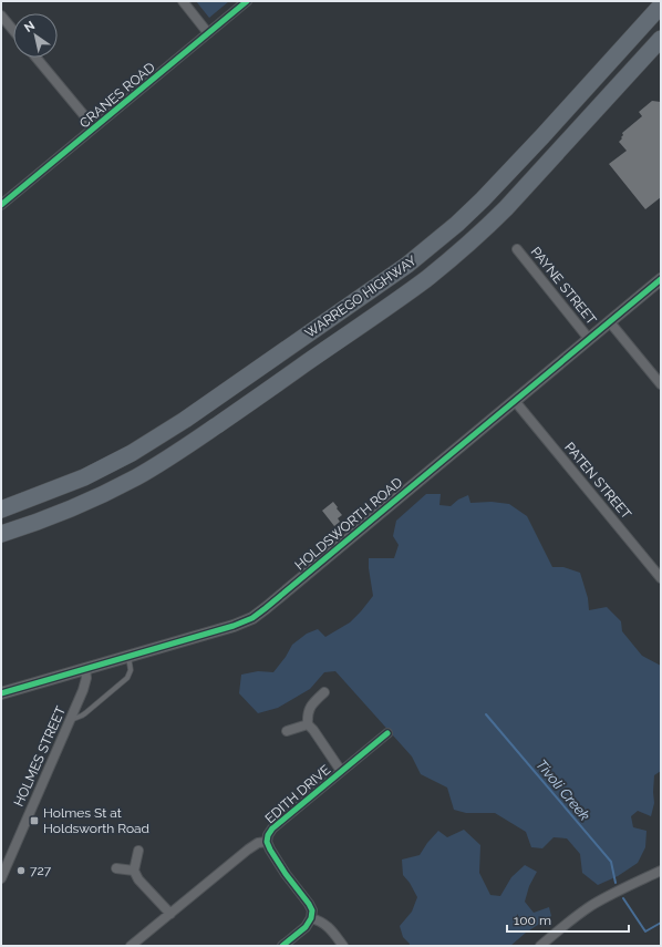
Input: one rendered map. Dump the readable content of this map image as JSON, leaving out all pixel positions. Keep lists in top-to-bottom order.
{
  "streets": {
    "highway": ["WARREGO HIGHWAY"],
    "street": [
      "CRANES ROAD",
      "PAYNE STREET",
      "PATEN STREET",
      "HOLDSWORTH ROAD",
      "HOLMES STREET",
      "EDITH DRIVE"
    ]
  },
  "crossings": [
    ["PAYNE STREET", "HOLDSWORTH ROAD"],
    ["PATEN STREET", "HOLDSWORTH ROAD"],
    ["HOLDSWORTH ROAD", "HOLMES STREET"]
  ],
  "water": ["Tivoli Creek"],
  "places": {
    "transit": ["Holmes St at Holdsworth Road"],
    "other": ["727"]
  },
  "scale_bar": "100 m",
  "north": "top left"
}
